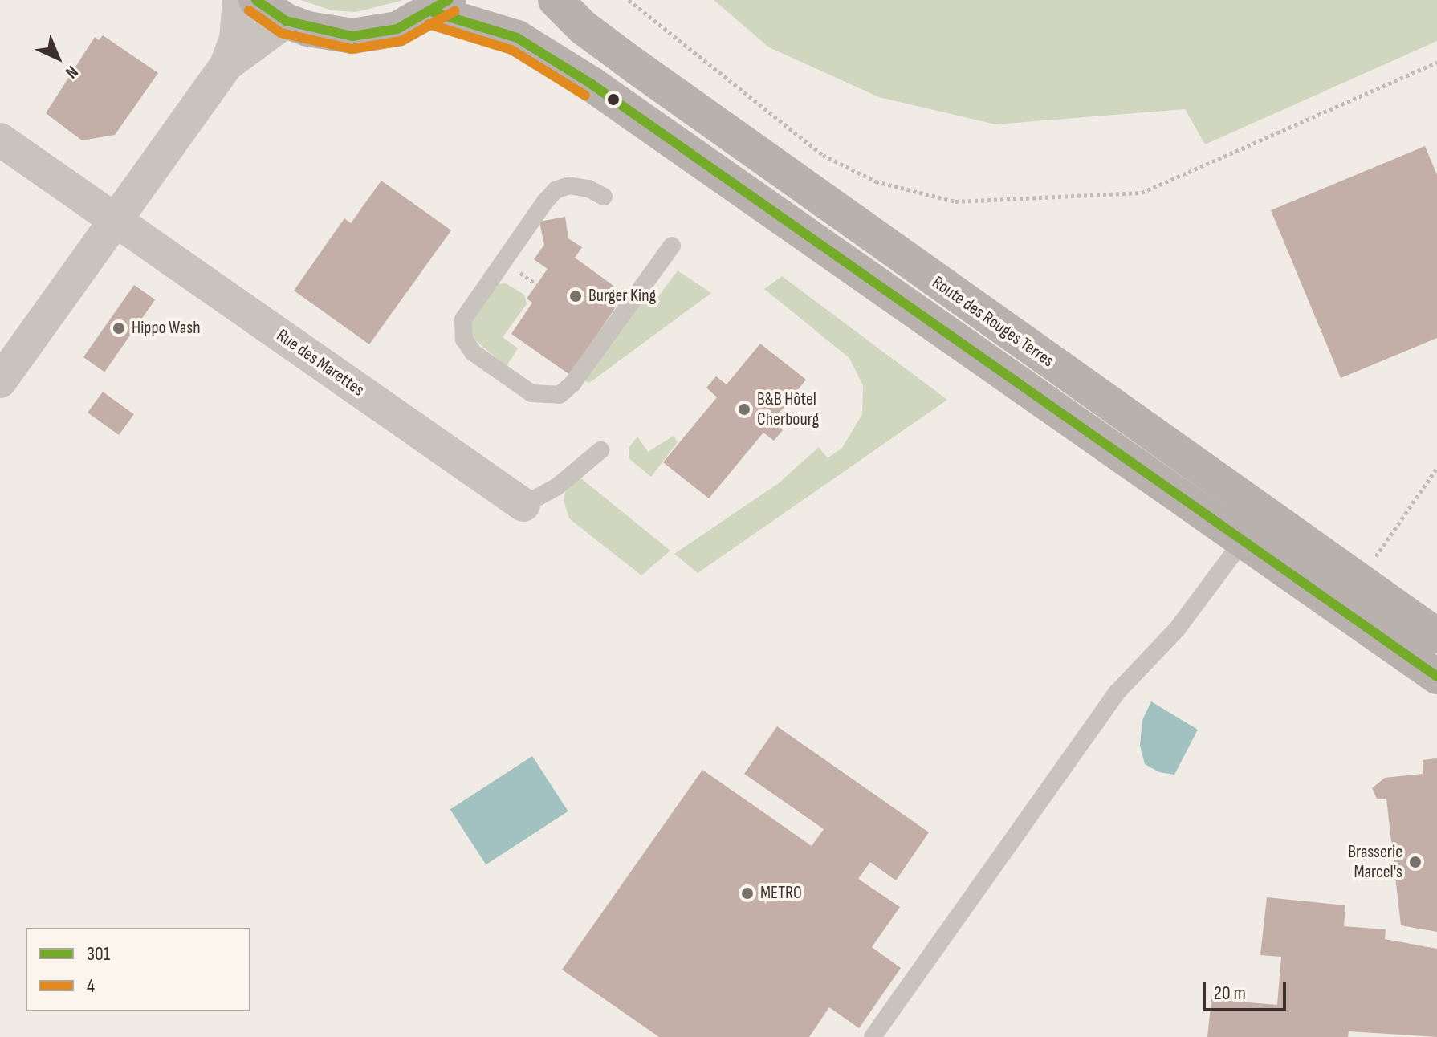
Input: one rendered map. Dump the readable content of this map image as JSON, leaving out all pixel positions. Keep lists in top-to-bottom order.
{
  "streets": {
    "main road": ["Route des Rouges Terres"],
    "street": ["Rue des Marettes"]
  },
  "places": [
    "Burger King",
    "Hippo Wash",
    "B&B Hôtel Cherbourg",
    "Brasserie Marcel's",
    "METRO"
  ],
  "lines": ["transit line 301", "transit line 4"],
  "legend": ["301", "4"],
  "scale_bar": "20 m",
  "north": "bottom right"
}
